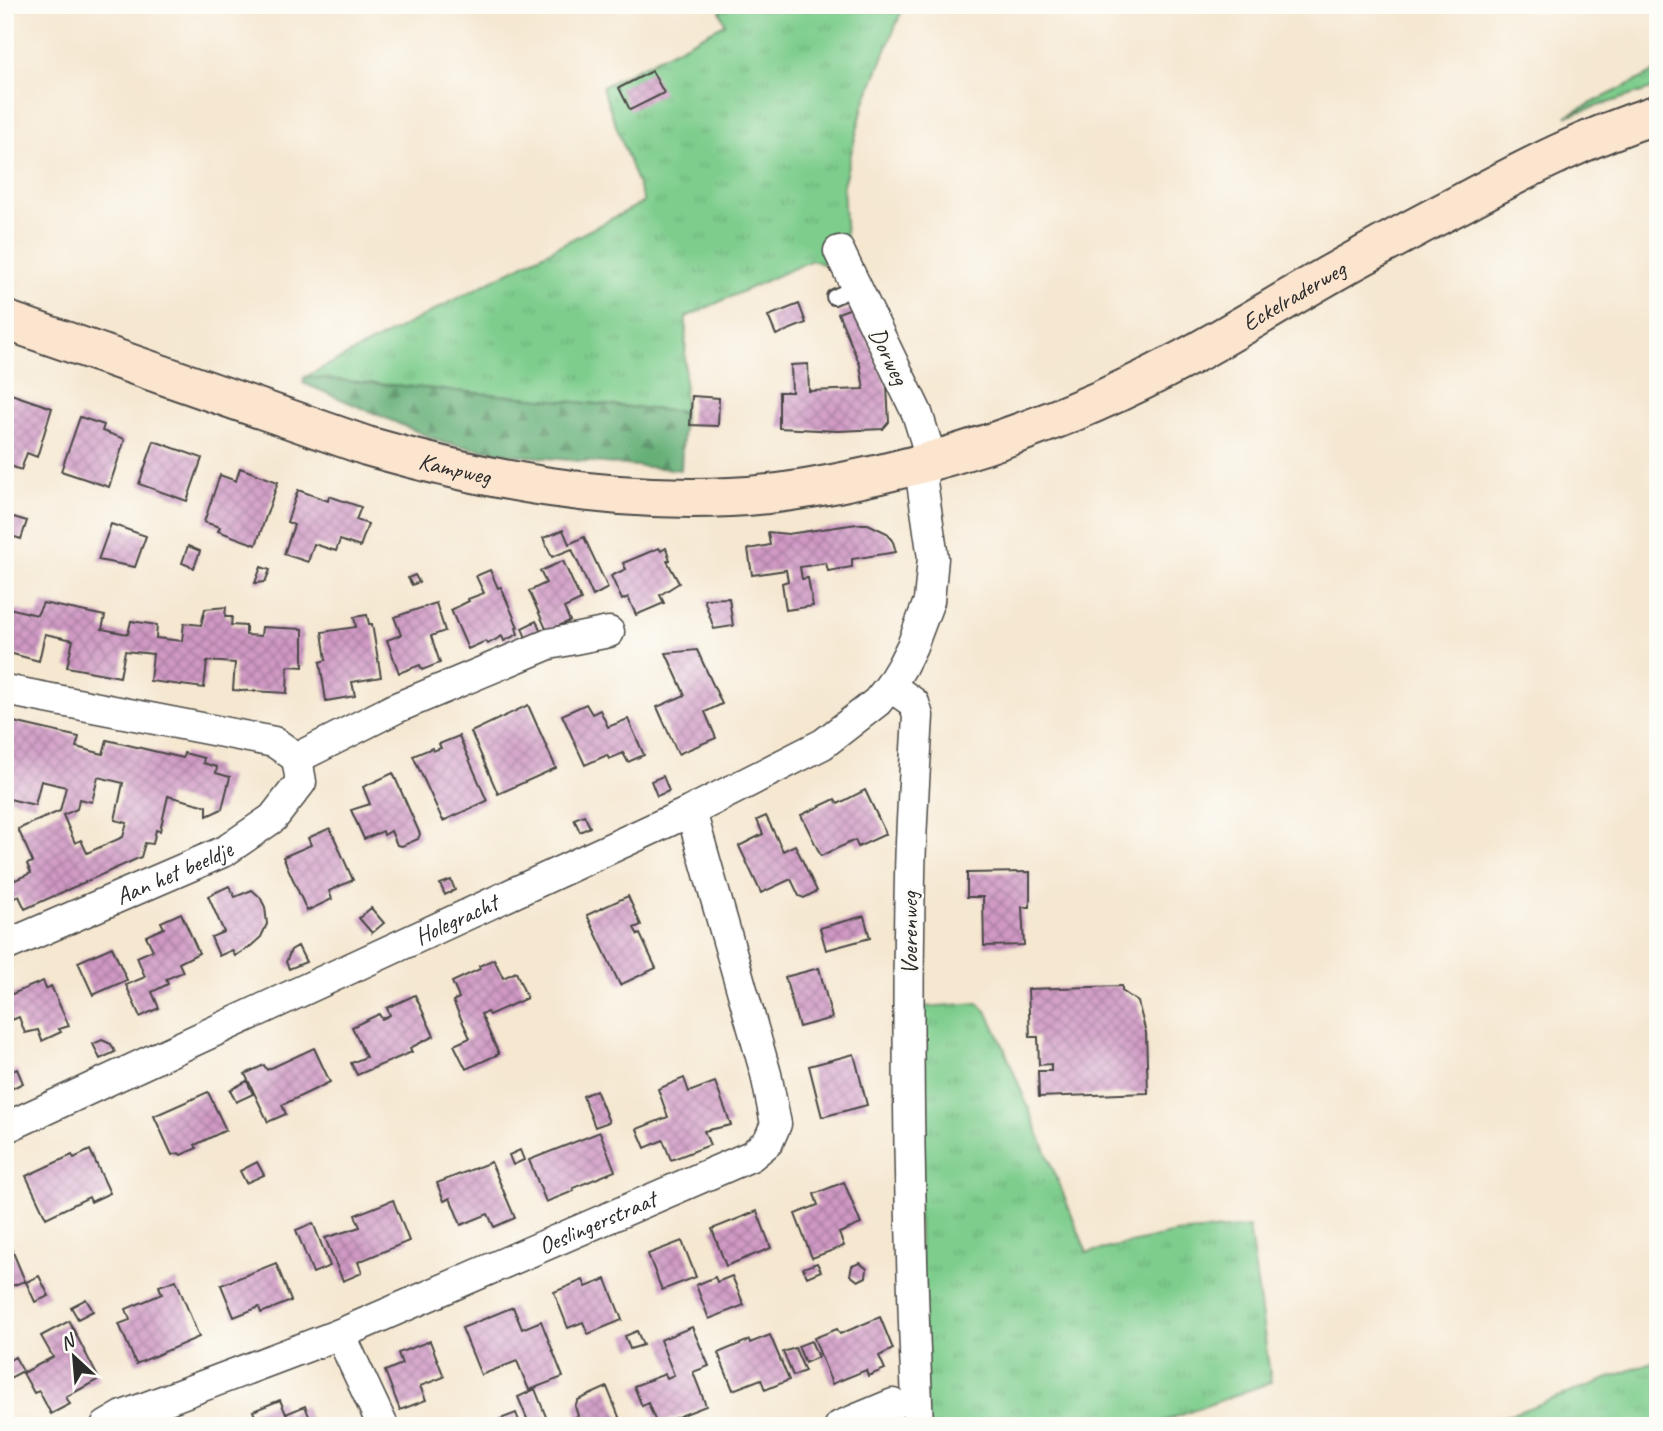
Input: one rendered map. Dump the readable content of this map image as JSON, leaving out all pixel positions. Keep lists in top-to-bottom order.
{
  "streets": {
    "main road": ["Eckelraderweg", "Kampweg"],
    "street": [
      "Dorweg",
      "Aan het beeldje",
      "Holegracht",
      "Voerenweg",
      "Oeslingerstraat"
    ]
  },
  "crossings": [
    ["Eckelraderweg", "Dorweg"],
    ["Eckelraderweg", "Kampweg"],
    ["Dorweg", "Kampweg"],
    ["Holegracht", "Voerenweg"],
    ["Holegracht", "Oeslingerstraat"]
  ],
  "north": "top left"
}
